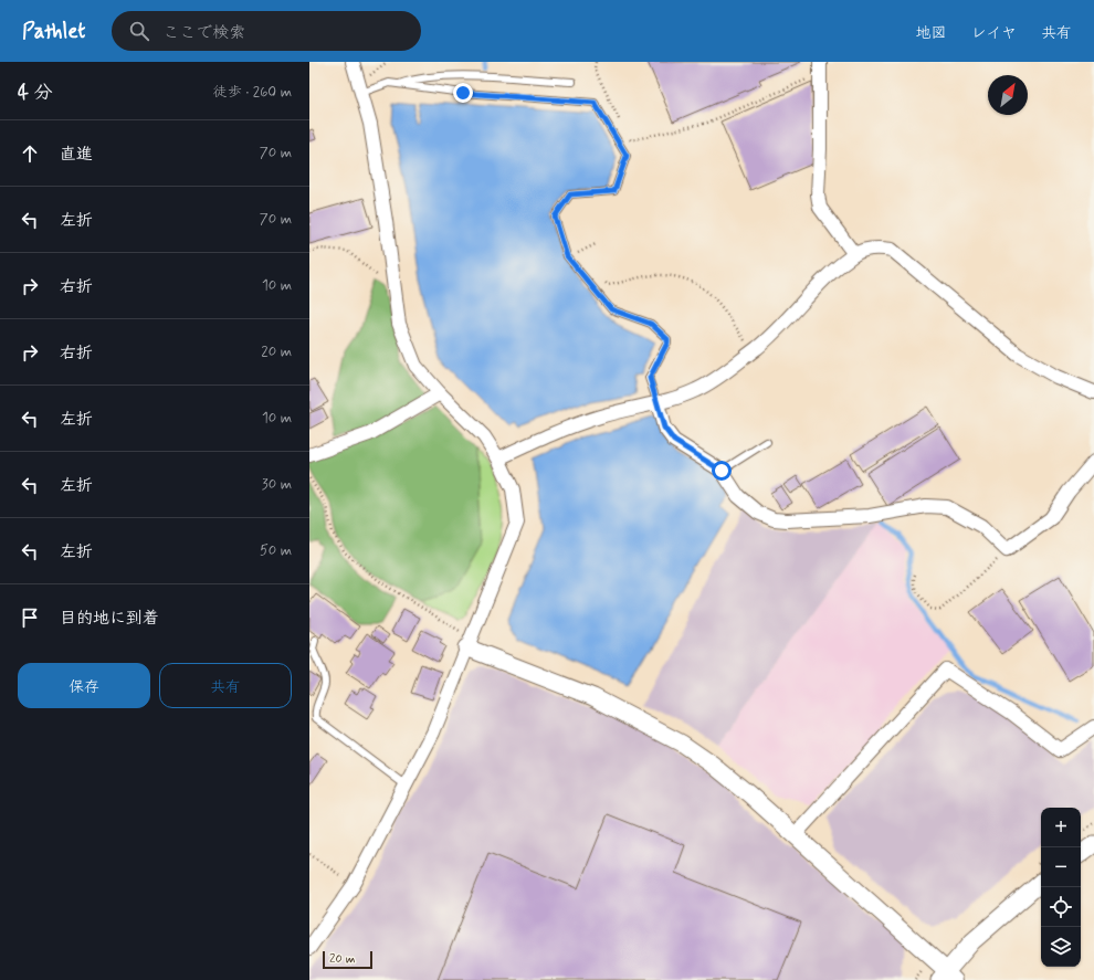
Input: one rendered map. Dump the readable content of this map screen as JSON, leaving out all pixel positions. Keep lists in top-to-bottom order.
{
  "scale_bar": "20 m",
  "north": "top right",
  "page": {
    "header": "Pathlet",
    "search": "ここで検索",
    "nav": ["地図", "レイヤ", "共有"],
    "heading": ["4 分", "徒歩 · 260 m"],
    "list": [
      ["直進", "70 m"],
      ["左折", "70 m"],
      ["右折", "10 m"],
      ["右折", "20 m"],
      ["左折", "10 m"],
      ["左折", "30 m"],
      ["左折", "50 m"],
      "目的地に到着"
    ],
    "buttons": ["保存", "共有"],
    "map_buttons": ["+", "−"],
    "scale": "20 m"
  }
}
